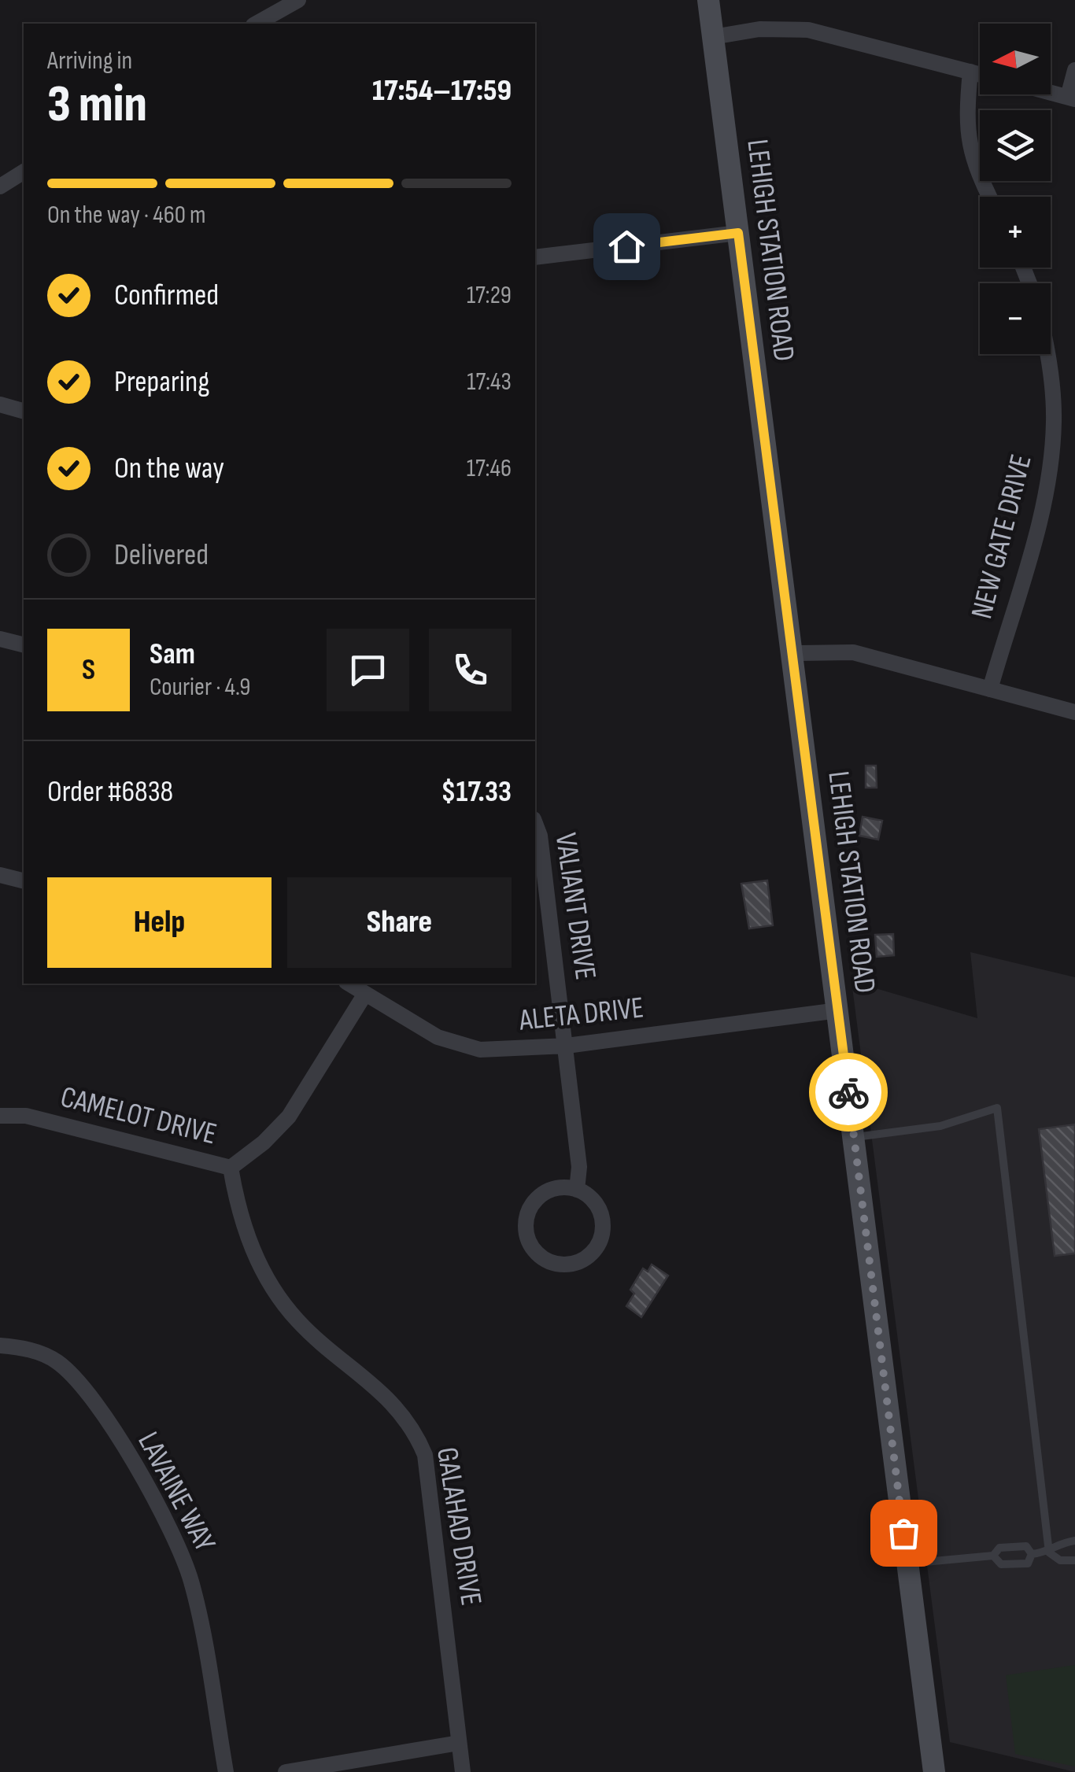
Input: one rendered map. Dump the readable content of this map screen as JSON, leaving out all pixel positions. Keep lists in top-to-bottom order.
{
  "streets": {
    "main road": ["LEHIGH STATION ROAD"],
    "street": [
      "NEW GATE DRIVE",
      "VALIANT DRIVE",
      "ALETA DRIVE",
      "CAMELOT DRIVE",
      "LAVAINE WAY",
      "GALAHAD DRIVE"
    ]
  },
  "crossings": [
    ["LEHIGH STATION ROAD", "ALETA DRIVE"],
    ["VALIANT DRIVE", "ALETA DRIVE"],
    ["ALETA DRIVE", "CAMELOT DRIVE"],
    ["CAMELOT DRIVE", "GALAHAD DRIVE"]
  ],
  "north": "left",
  "page": {
    "map_buttons": ["+", "−"],
    "heading": ["3 min", "Arriving in", "17:54–17:59"],
    "panel": [
      "Sam",
      "Courier · 4.9",
      "Order #6838",
      "$17.33"
    ],
    "bar": "On the way · 460 m",
    "list": [
      ["Confirmed", "17:29"],
      ["Preparing", "17:43"],
      ["On the way", "17:46"],
      "Delivered"
    ],
    "round": "S",
    "buttons": ["Help", "Share"]
  }
}
